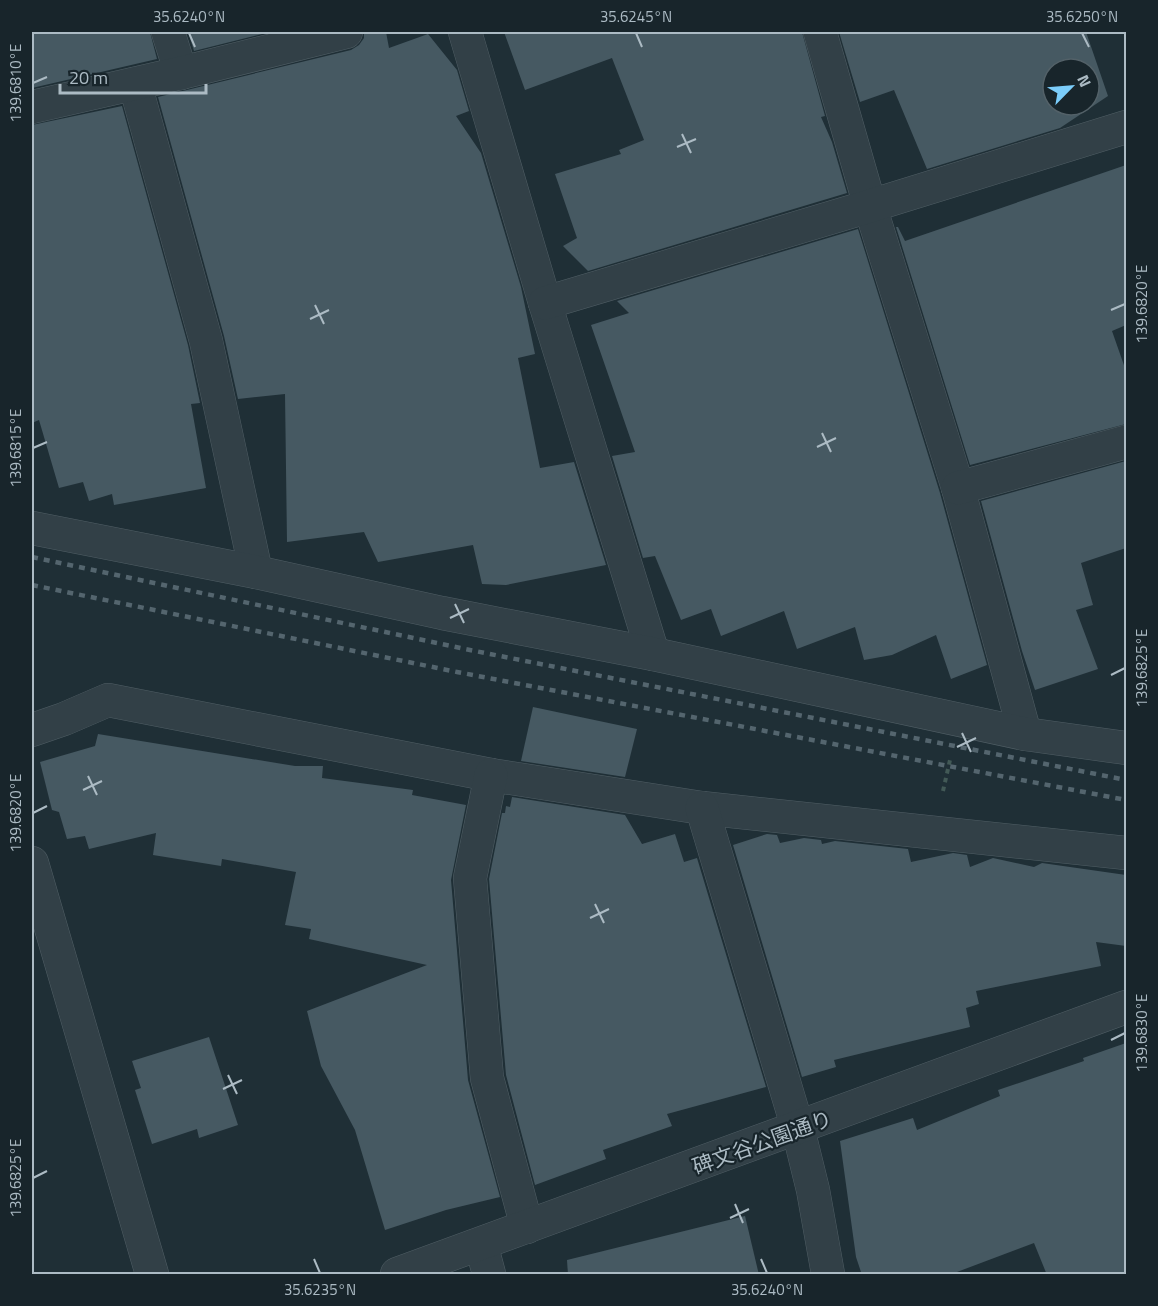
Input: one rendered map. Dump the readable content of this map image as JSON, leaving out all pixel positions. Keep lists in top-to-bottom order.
{
  "streets": {
    "street": ["碑文谷公園通り"]
  },
  "scale_bar": "20 m",
  "north": "top right",
  "coordinates": [
    "35.6240°N",
    "35.6245°N",
    "35.6250°N",
    "139.6810°E",
    "139.6820°E",
    "139.6815°E",
    "139.6825°E",
    "139.6830°E",
    "35.6235°N"
  ]
}
